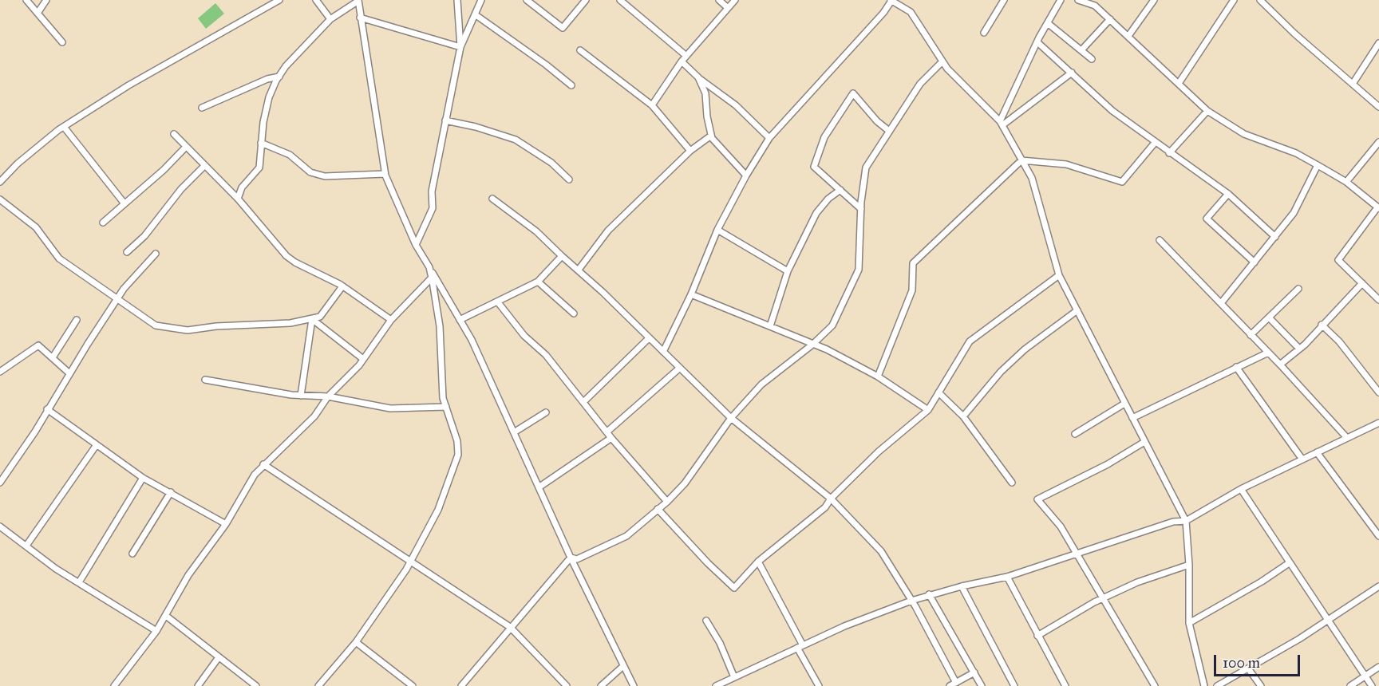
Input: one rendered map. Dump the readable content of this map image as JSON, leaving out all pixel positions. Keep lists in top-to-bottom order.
{
  "scale_bar": "100 m"
}
